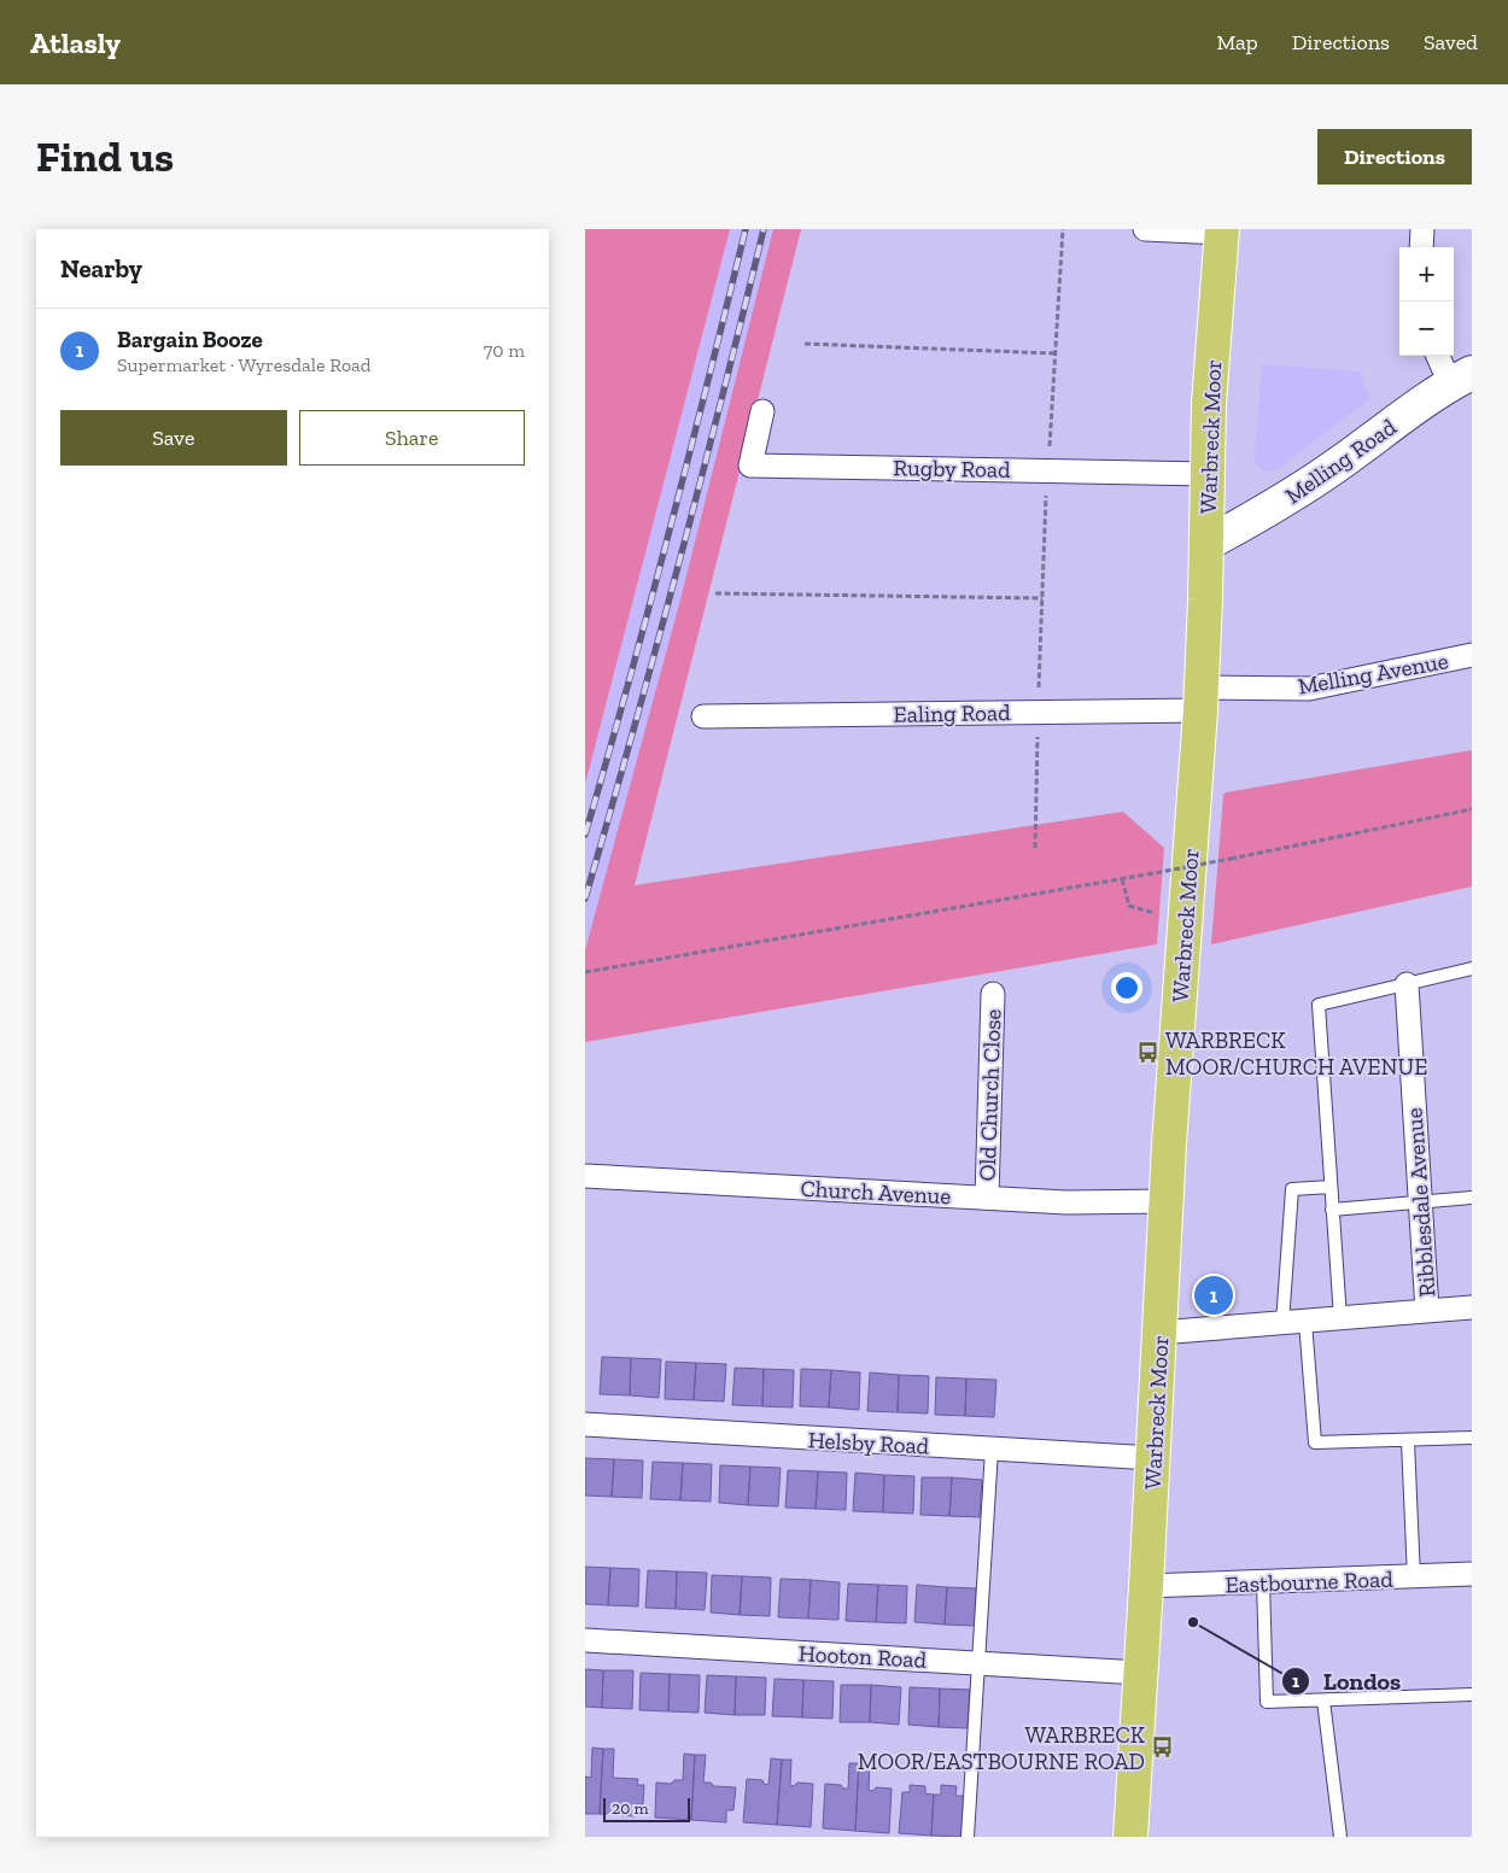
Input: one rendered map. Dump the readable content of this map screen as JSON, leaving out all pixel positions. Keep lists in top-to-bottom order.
{
  "streets": {
    "highway": ["Warbreck Moor"],
    "street": [
      "Melling Road",
      "Rugby Road",
      "Melling Avenue",
      "Ealing Road",
      "Old Church Close",
      "Church Avenue",
      "Ribblesdale Avenue",
      "Helsby Road",
      "Eastbourne Road",
      "Hooton Road"
    ]
  },
  "crossings": [
    ["Warbreck Moor", "Melling Road"],
    ["Warbreck Moor", "Rugby Road"],
    ["Warbreck Moor", "Melling Avenue"],
    ["Warbreck Moor", "Ealing Road"],
    ["Warbreck Moor", "Church Avenue"],
    ["Warbreck Moor", "Helsby Road"],
    ["Warbreck Moor", "Eastbourne Road"],
    ["Warbreck Moor", "Hooton Road"],
    ["Melling Avenue", "Ealing Road"],
    ["Old Church Close", "Church Avenue"]
  ],
  "places": {
    "bus stop": ["WARBRECK MOOR/CHURCH AVENUE", "WARBRECK MOOR/EASTBOURNE ROAD"],
    "other": ["Londos"]
  },
  "scale_bar": "20 m",
  "page": {
    "header": "Atlasly",
    "nav": ["Map", "Directions", "Saved"],
    "buttons": [
      "Directions",
      ["Save", "Share"]
    ],
    "title": "Find us",
    "heading": "Nearby",
    "map_buttons": ["+", "−"],
    "list": [
      {
        "mark": "1",
        "name": "Bargain Booze",
        "note": "Supermarket · Wyresdale Road",
        "value": "70 m"
      }
    ],
    "pins": "1",
    "scale": "20 m"
  }
}
